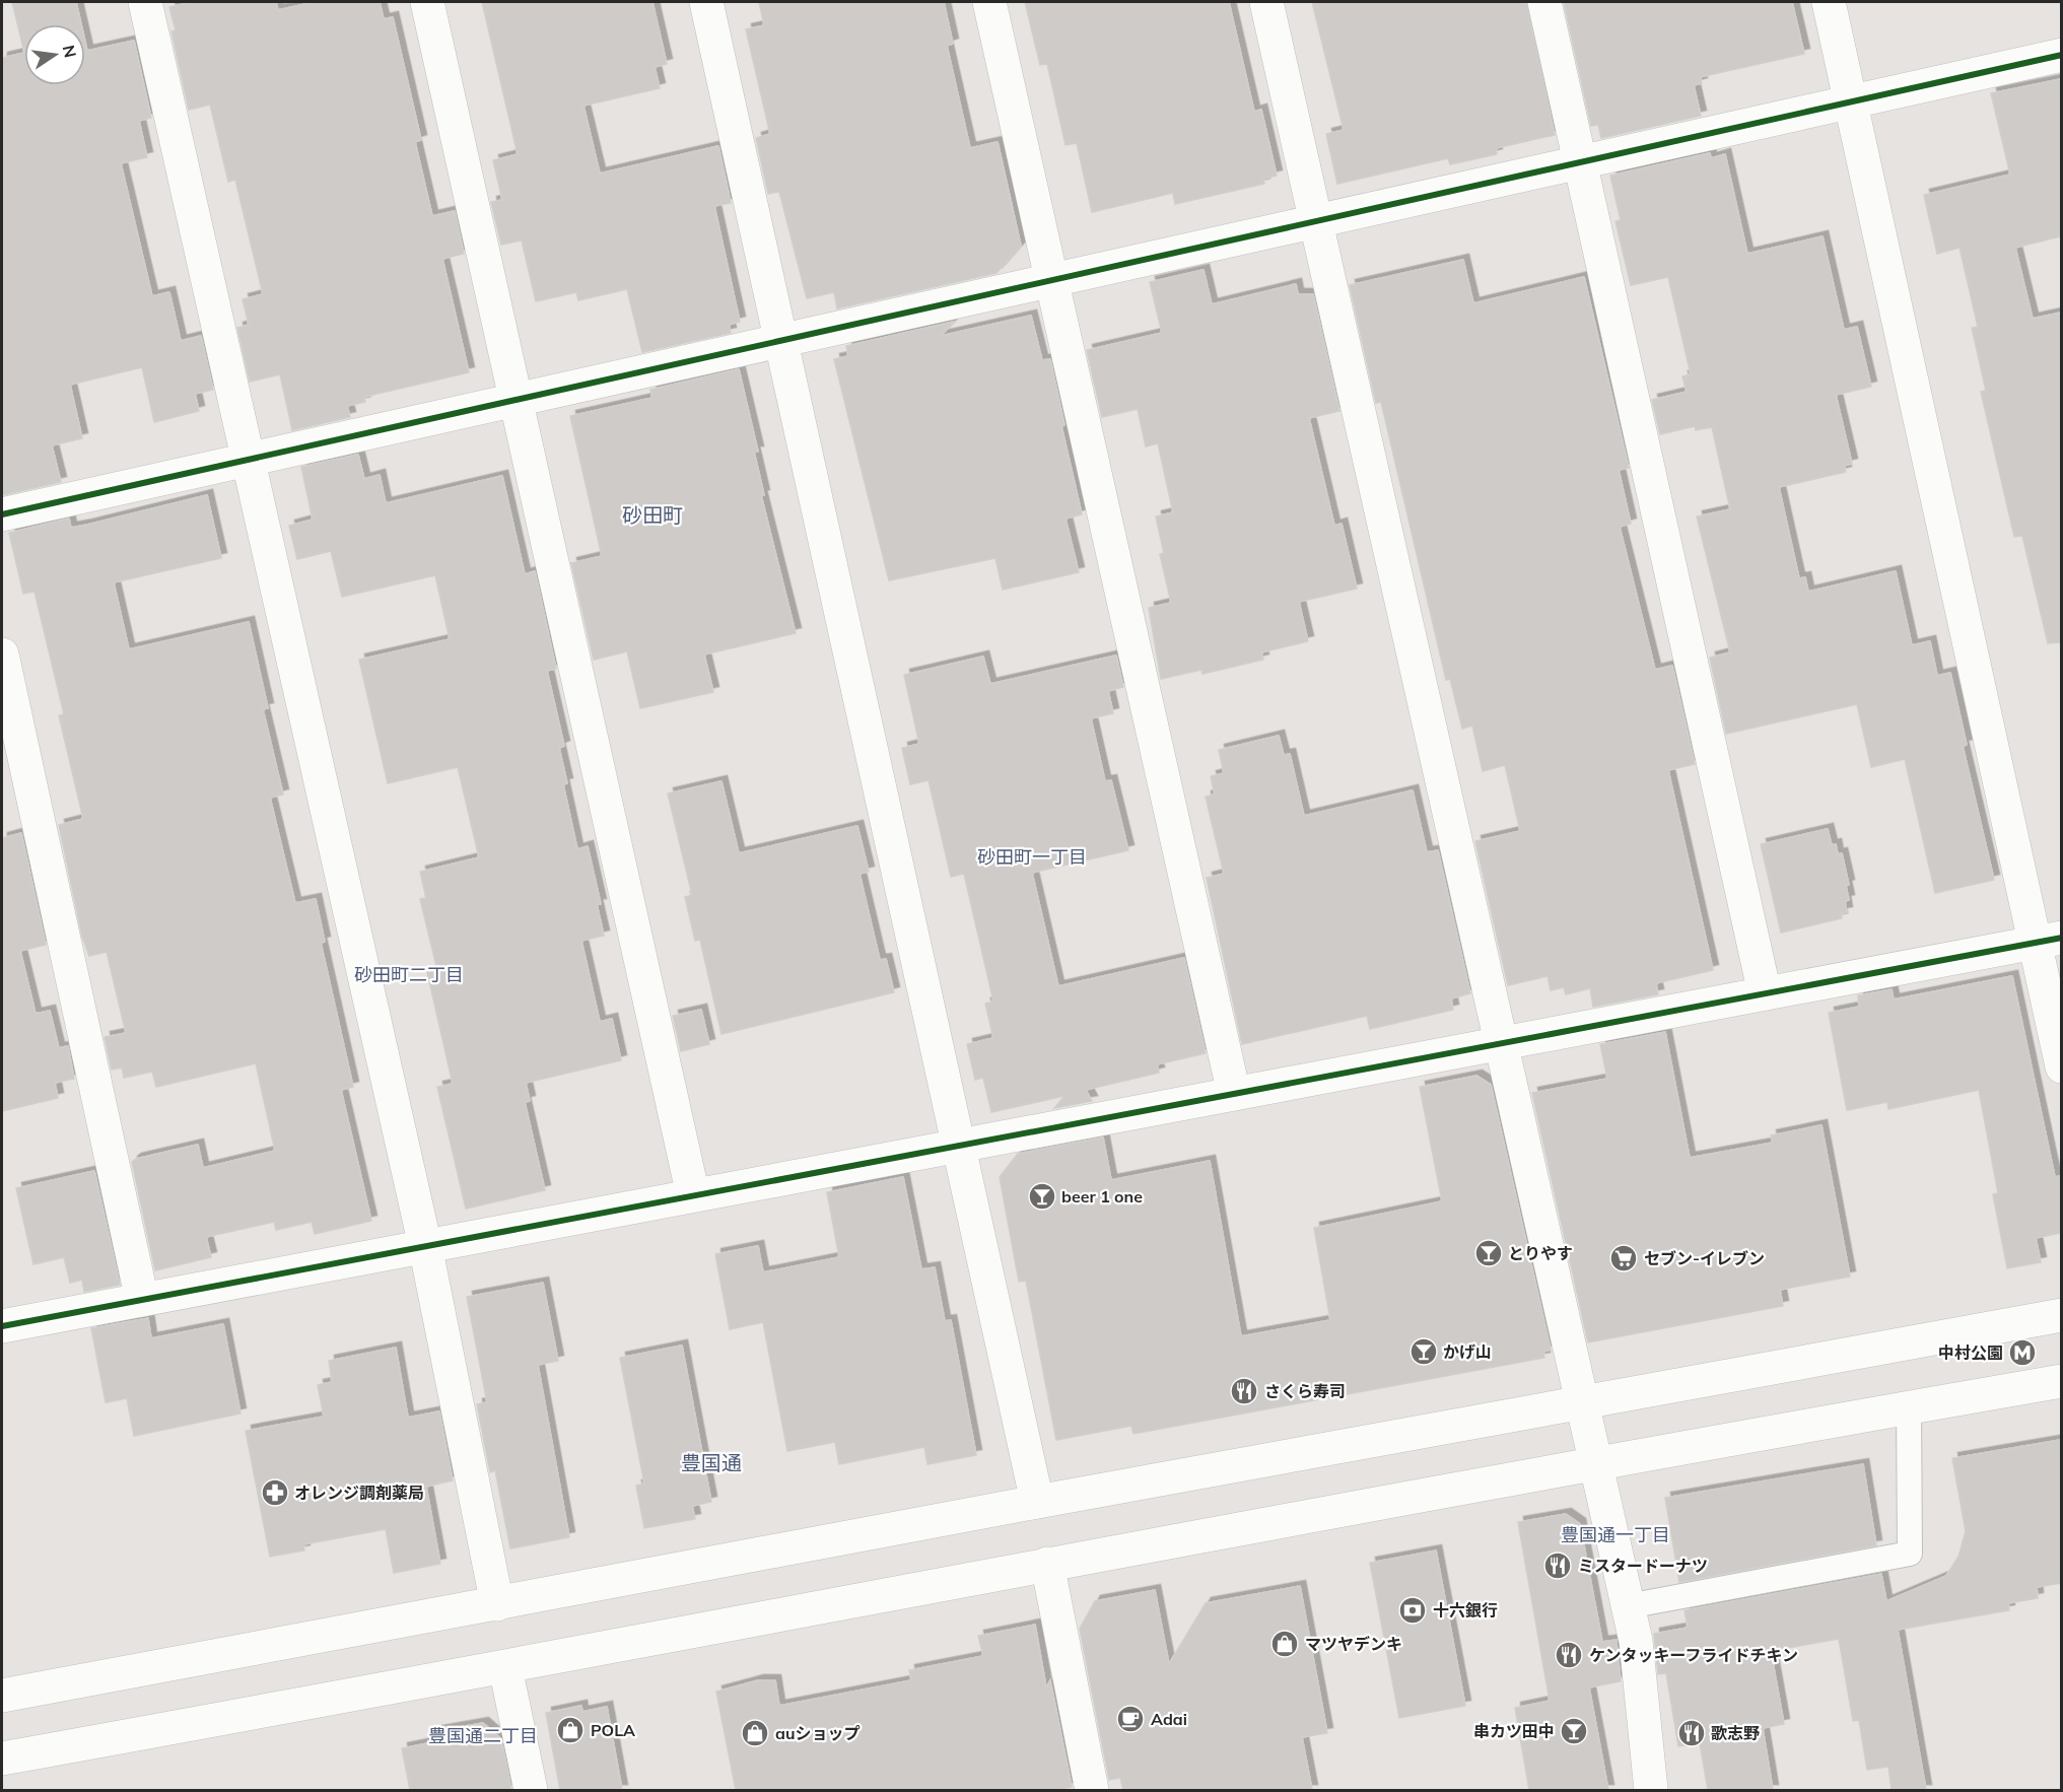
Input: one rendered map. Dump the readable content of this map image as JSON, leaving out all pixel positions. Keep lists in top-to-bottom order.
{
  "districts": [
    "砂田町",
    "砂田町一丁目",
    "砂田町二丁目",
    "豊国通",
    "豊国通一丁目",
    "豊国通二丁目"
  ],
  "places": {
    "bar": [
      "beer 1 one",
      "とりやす",
      "かげ山",
      "串カツ田中"
    ],
    "supermarket": ["セブン-イレブン"],
    "metro station": ["中村公園"],
    "restaurant": [
      "さくら寿司",
      "ミスタードーナツ",
      "ケンタッキーフライドチキン",
      "歌志野"
    ],
    "pharmacy": ["オレンジ調剤薬局"],
    "bank": ["十六銀行"],
    "shop": ["マツヤデンキ", "POLA", "auショップ"],
    "cafe": ["Adai"]
  },
  "north": "right"
}
